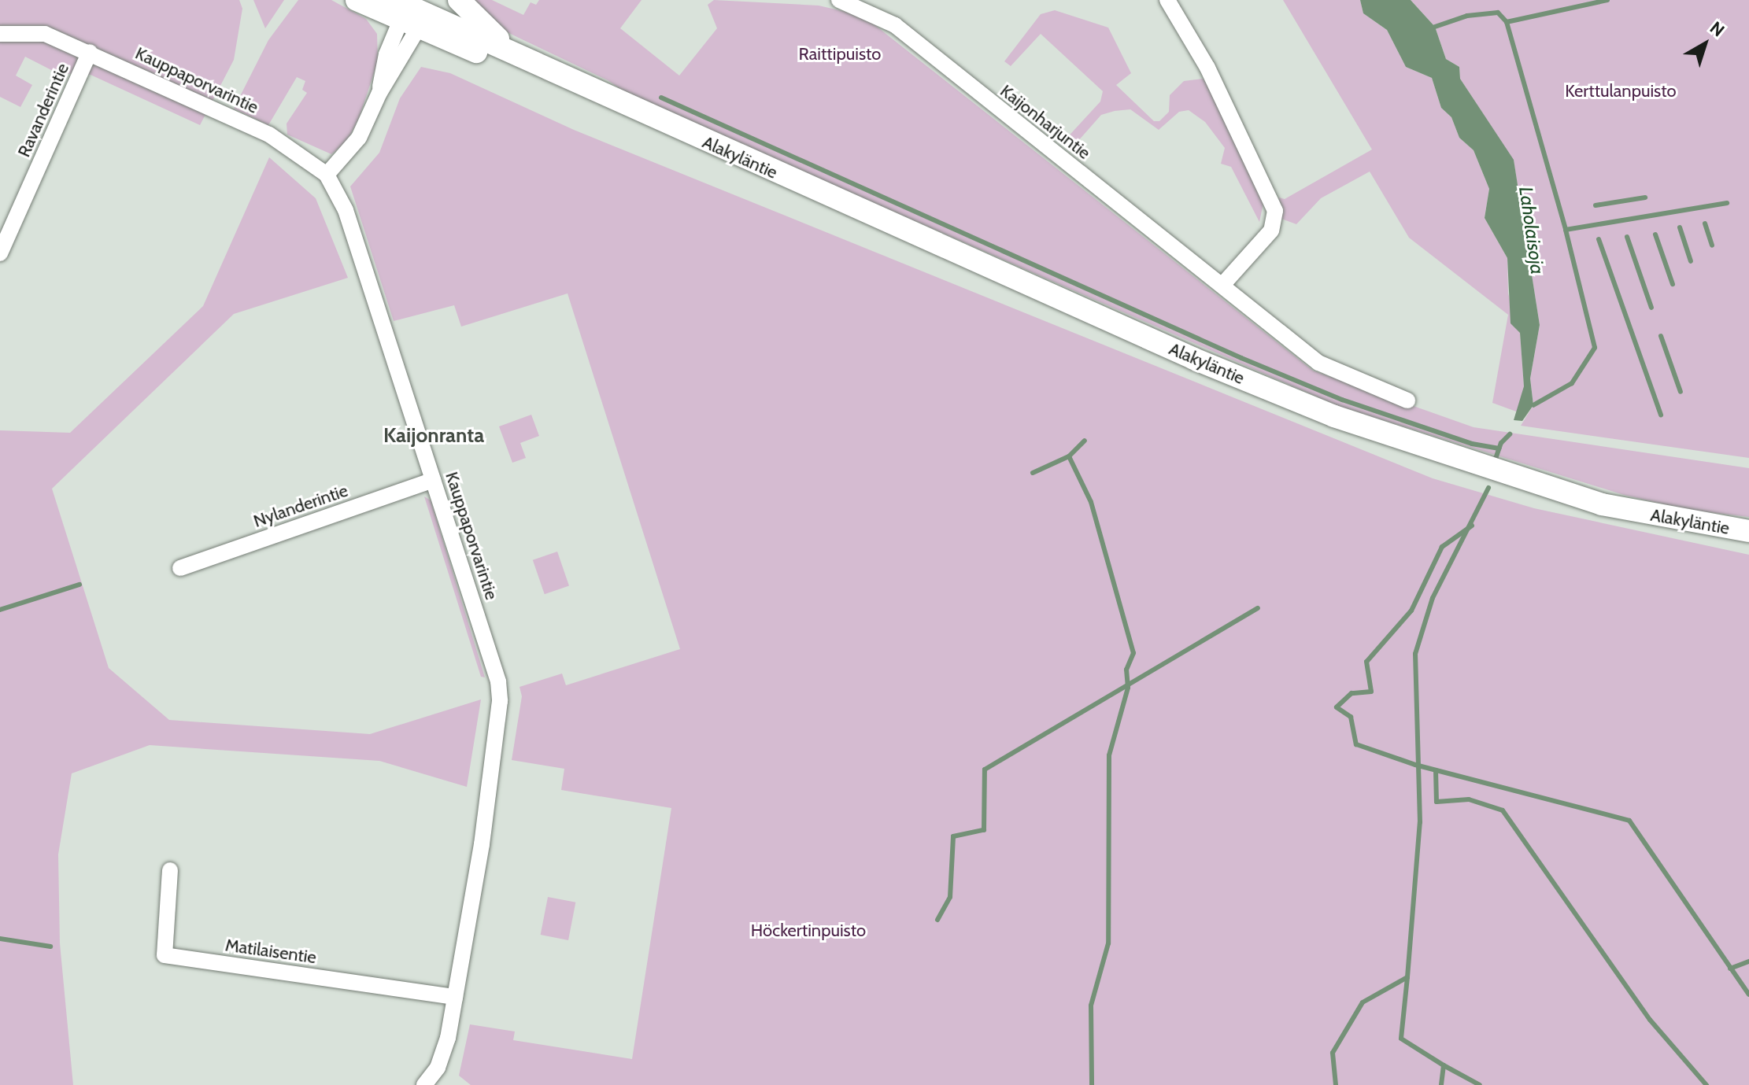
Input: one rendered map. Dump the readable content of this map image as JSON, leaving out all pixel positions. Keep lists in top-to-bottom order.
{
  "streets": {
    "main road": ["Alakyläntie"],
    "street": [
      "Kauppaporvarintie",
      "Ravanderintie",
      "Kaijonharjuntie",
      "Nylanderintie",
      "Matilaisentie"
    ]
  },
  "crossings": [
    ["Kauppaporvarintie", "Ravanderintie"],
    ["Kauppaporvarintie", "Nylanderintie"],
    ["Kauppaporvarintie", "Matilaisentie"]
  ],
  "districts": ["Kaijonranta"],
  "water": ["Laholaisoja"],
  "parks": ["Raittipuisto", "Kerttulanpuisto", "Höckertinpuisto"],
  "north": "top right"
}
